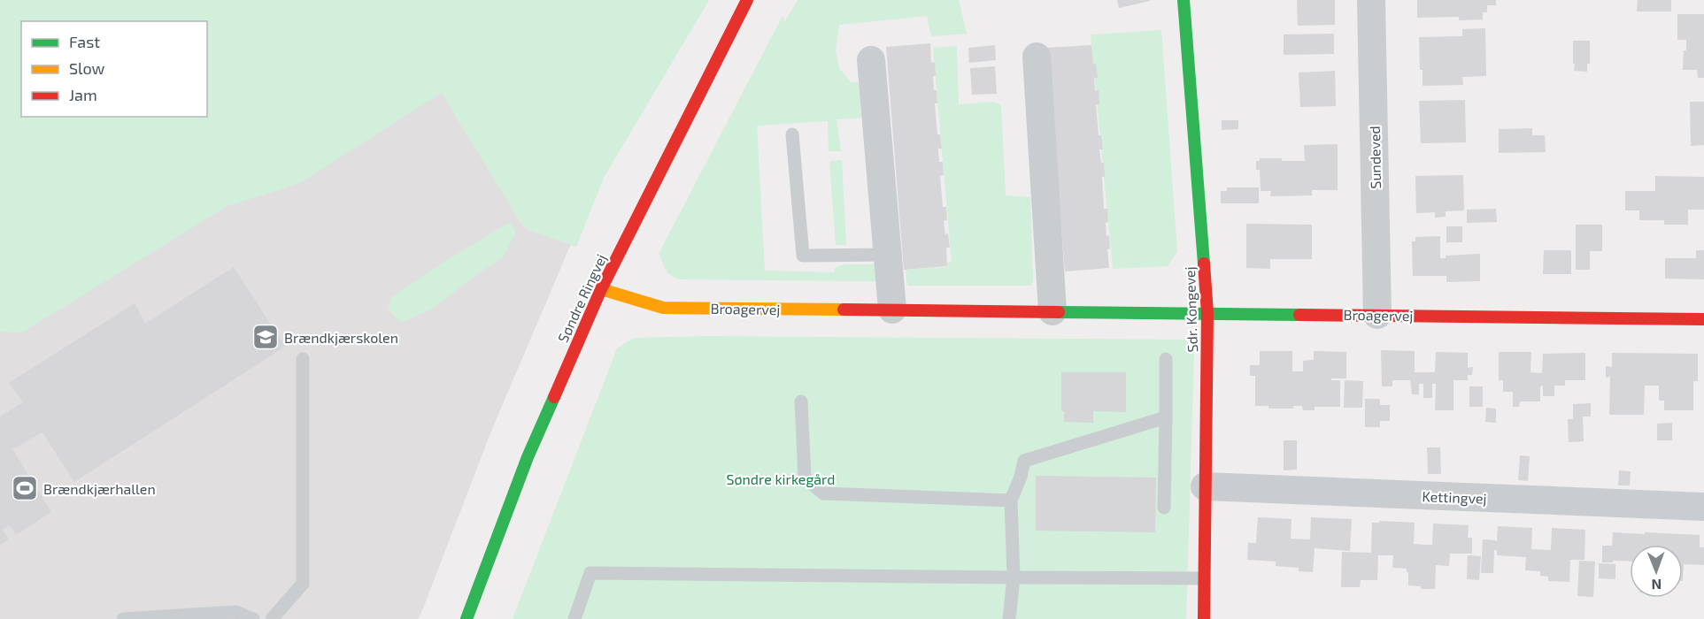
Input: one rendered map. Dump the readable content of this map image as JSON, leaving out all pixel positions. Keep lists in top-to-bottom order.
{
  "streets": {
    "street": [
      "Sundeved",
      "Søndre Ringvej",
      "Broagervej",
      "Sdr. Kongevej",
      "Kettingvej"
    ]
  },
  "crossings": [
    ["Sundeved", "Broagervej"],
    ["Søndre Ringvej", "Broagervej"],
    ["Broagervej", "Sdr. Kongevej"],
    ["Sdr. Kongevej", "Kettingvej"]
  ],
  "parks": ["Søndre kirkegård"],
  "places": {
    "school or university": ["Brændkjærskolen"],
    "sports": ["Brændkjærhallen"]
  },
  "legend": ["Fast", "Slow", "Jam"],
  "north": "bottom"
}
